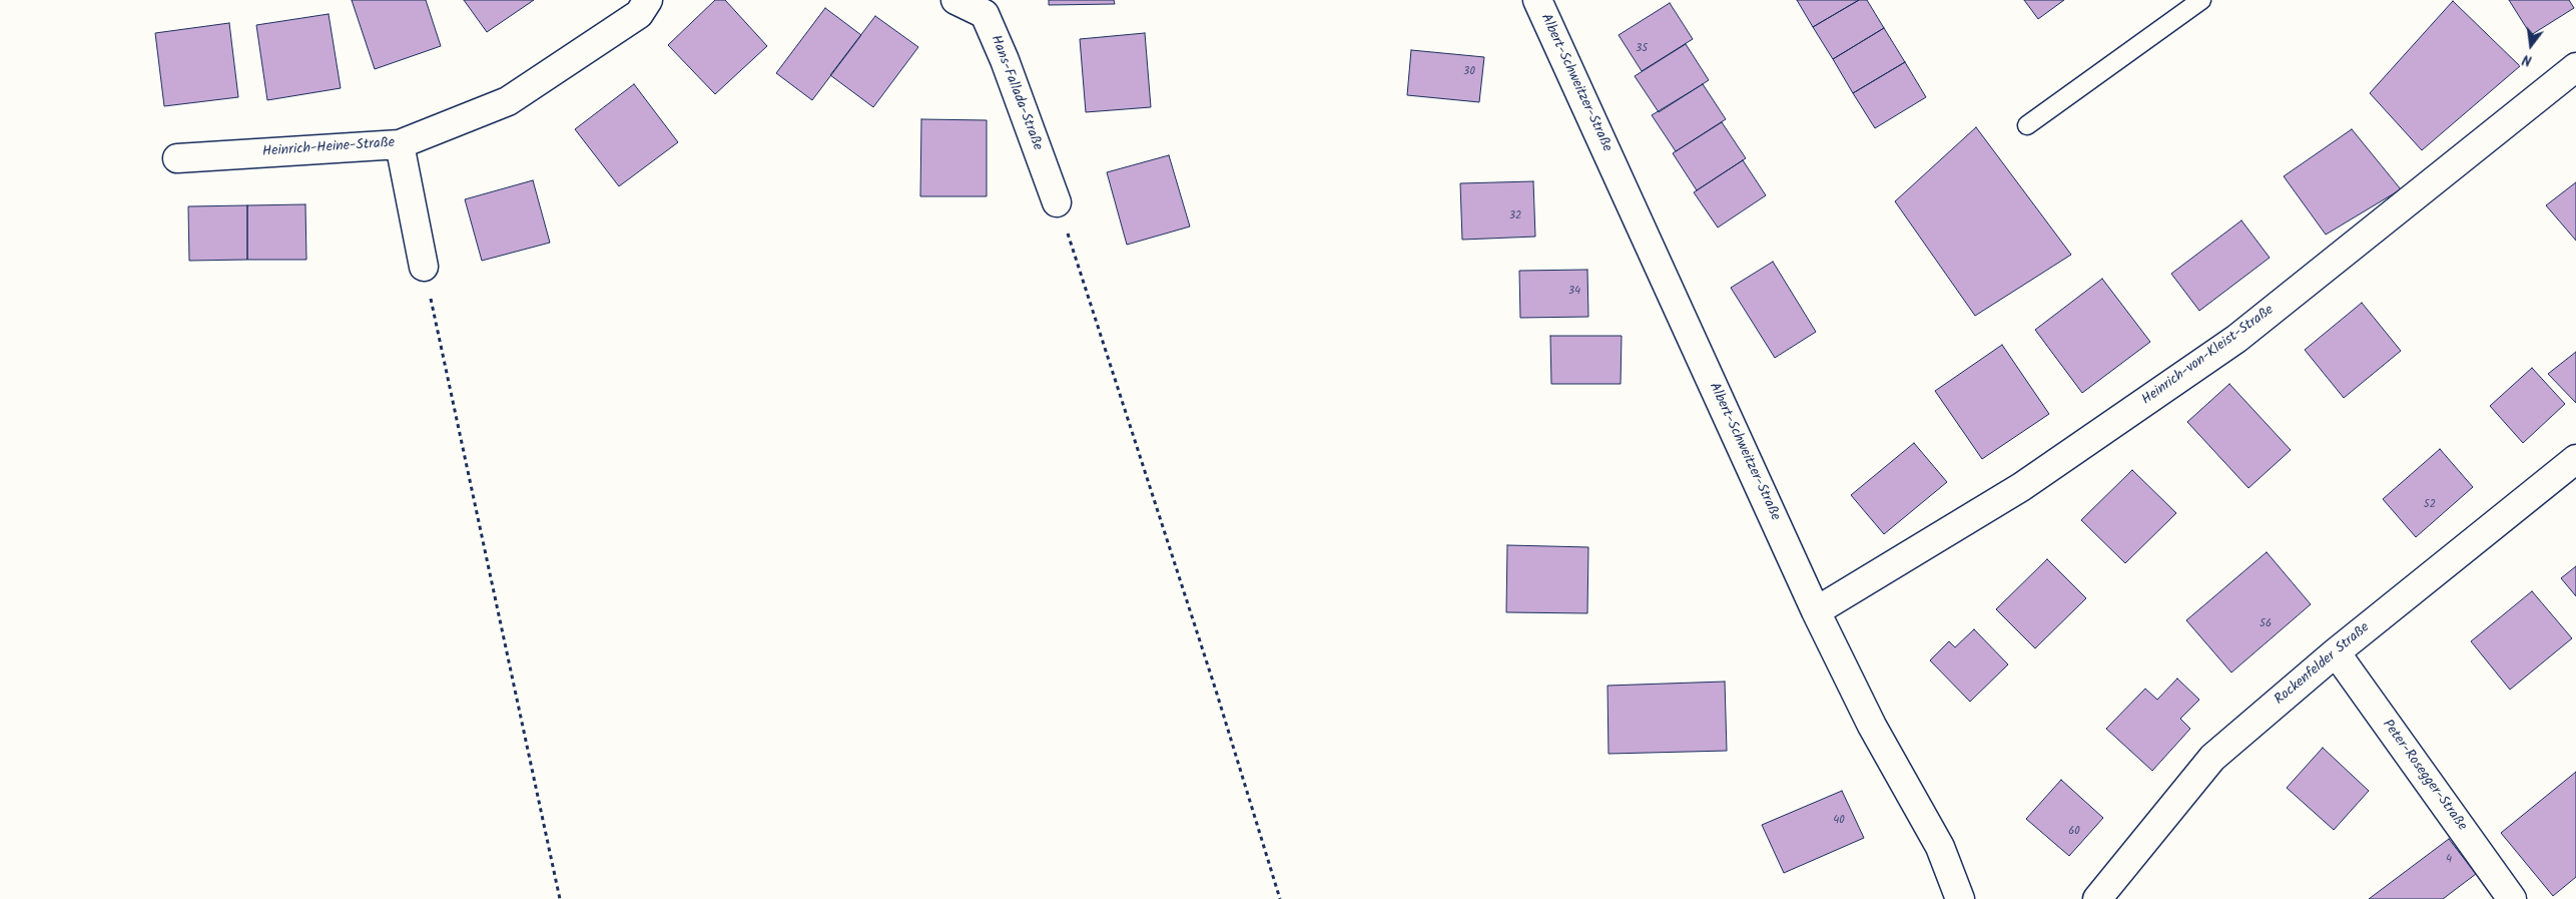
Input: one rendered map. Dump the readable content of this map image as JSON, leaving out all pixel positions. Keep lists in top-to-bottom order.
{
  "streets": {
    "street": [
      "Albert-Schweitzer-Straße",
      "Hans-Fallada-Straße",
      "Heinrich-Heine-Straße",
      "Heinrich-von-Kleist-Straße",
      "Rockenfelder Straße",
      "Peter-Rosegger-Straße"
    ]
  },
  "crossings": [
    ["Albert-Schweitzer-Straße", "Heinrich-von-Kleist-Straße"],
    ["Rockenfelder Straße", "Peter-Rosegger-Straße"]
  ],
  "house_numbers": [
    "35",
    "30",
    "32",
    "34",
    "52",
    "56",
    "40",
    "60",
    "4"
  ],
  "north": "bottom"
}
